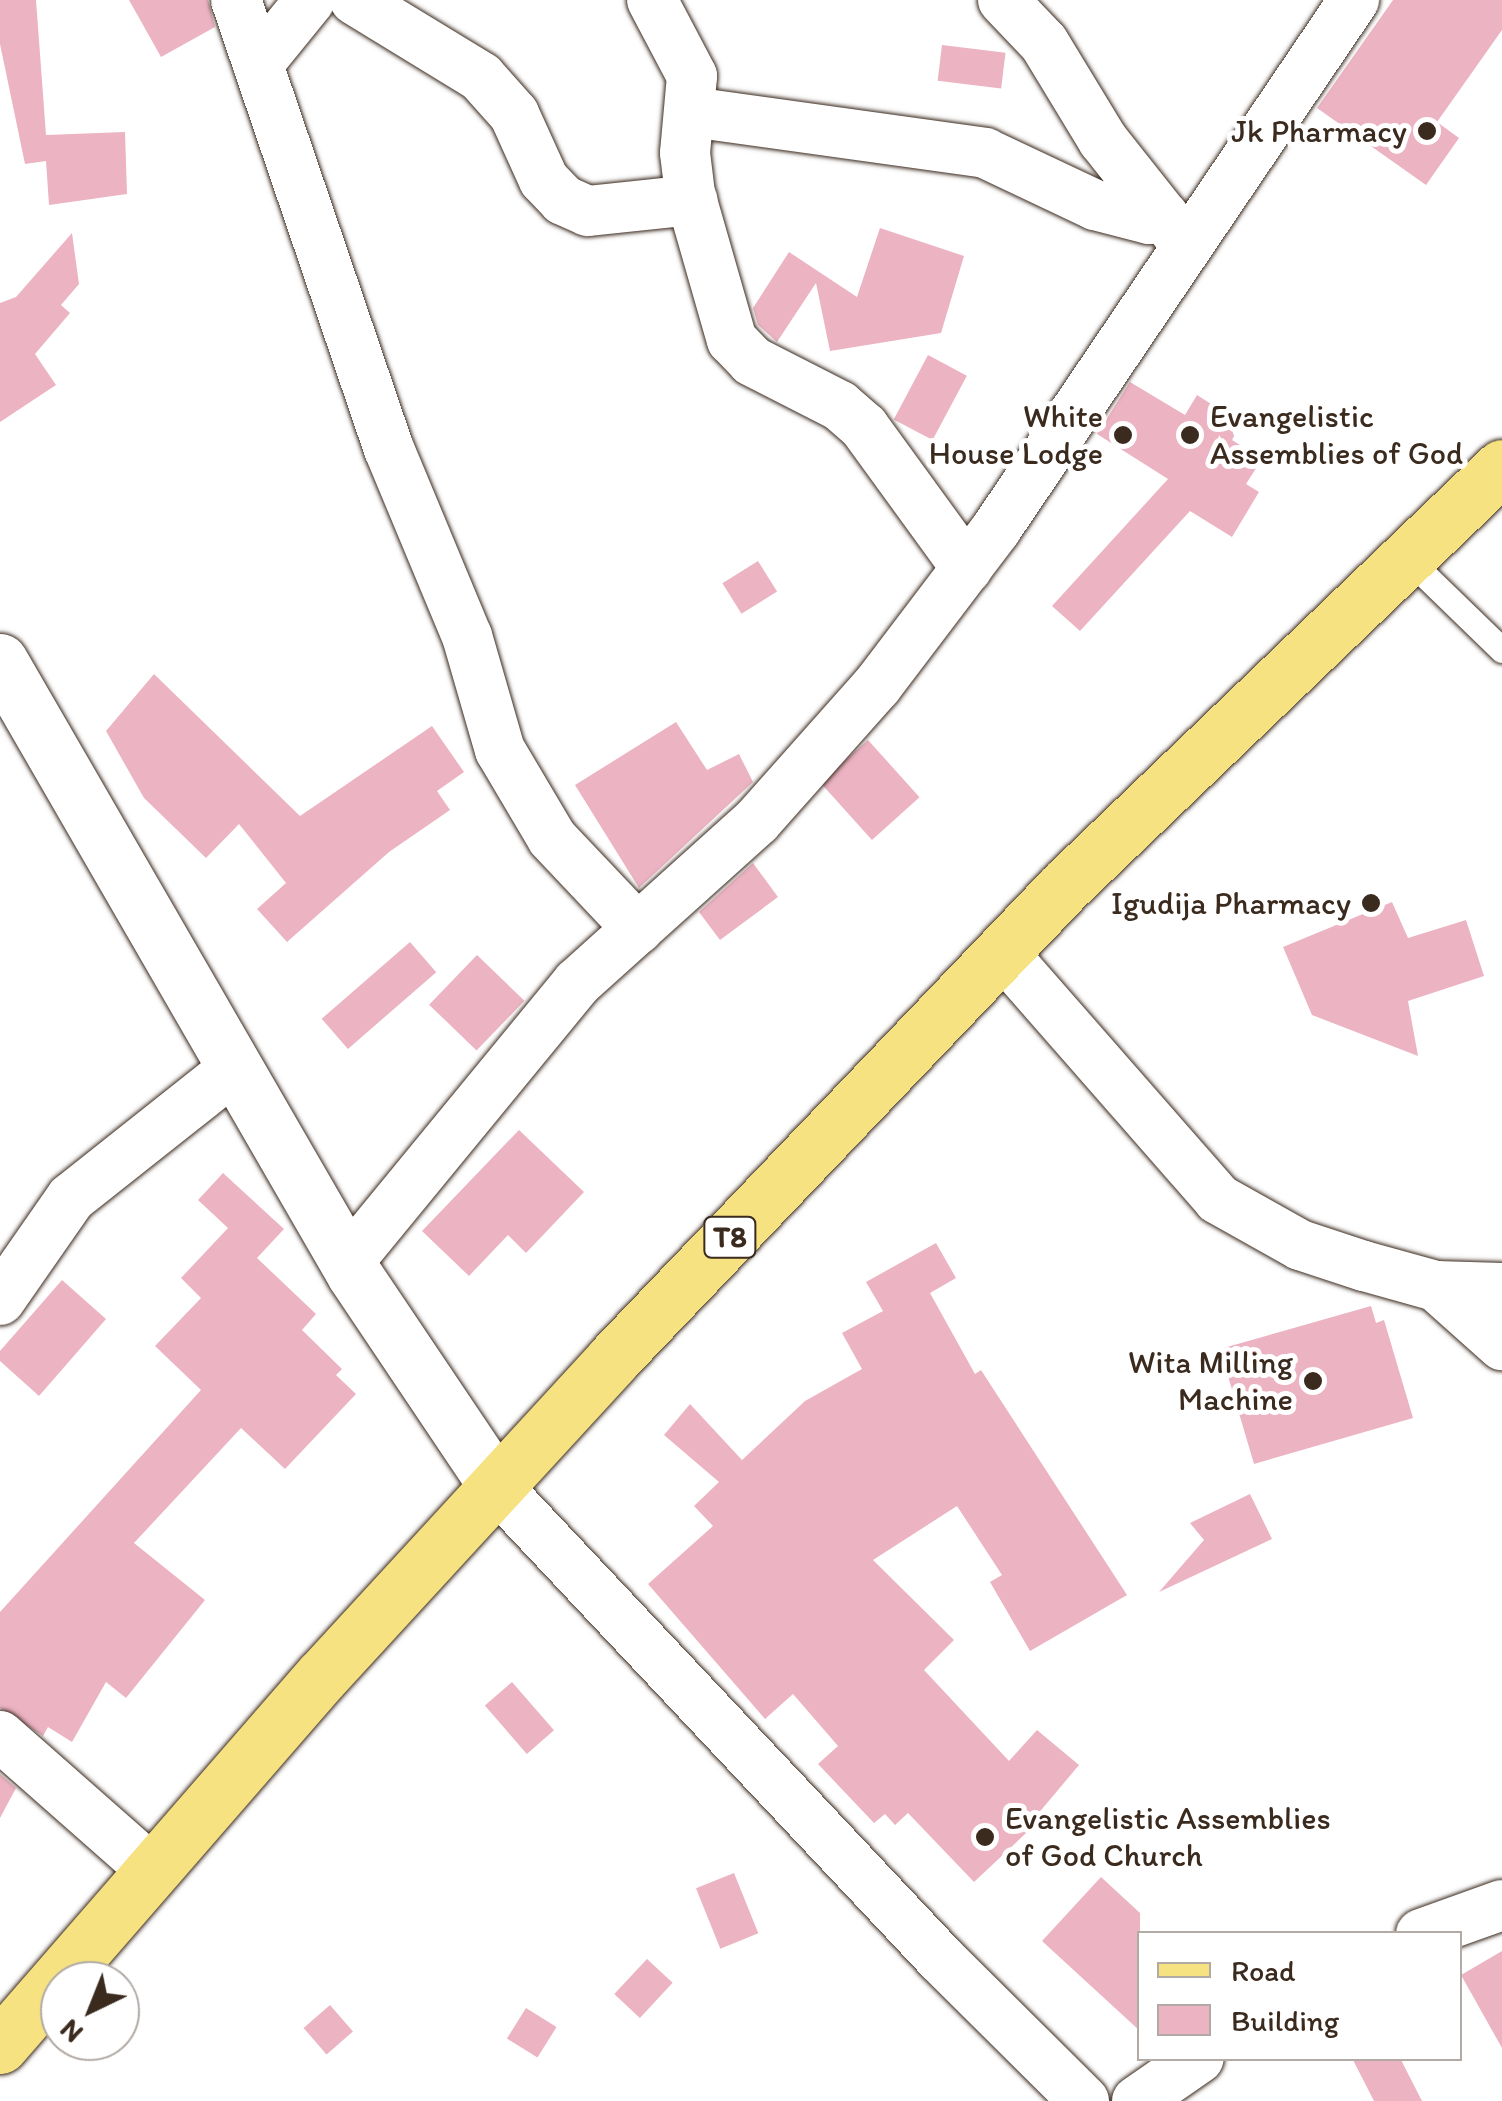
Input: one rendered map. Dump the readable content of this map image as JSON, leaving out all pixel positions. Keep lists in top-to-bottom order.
{
  "streets": {
    "main road": ["T8"]
  },
  "places": [
    "Jk Pharmacy",
    "White House Lodge",
    "Evangelistic Assemblies of God",
    "Igudija Pharmacy",
    "Wita Milling Machine",
    "Evangelistic Assemblies of God Church"
  ],
  "legend": ["Road", "Building"],
  "north": "bottom left"
}
